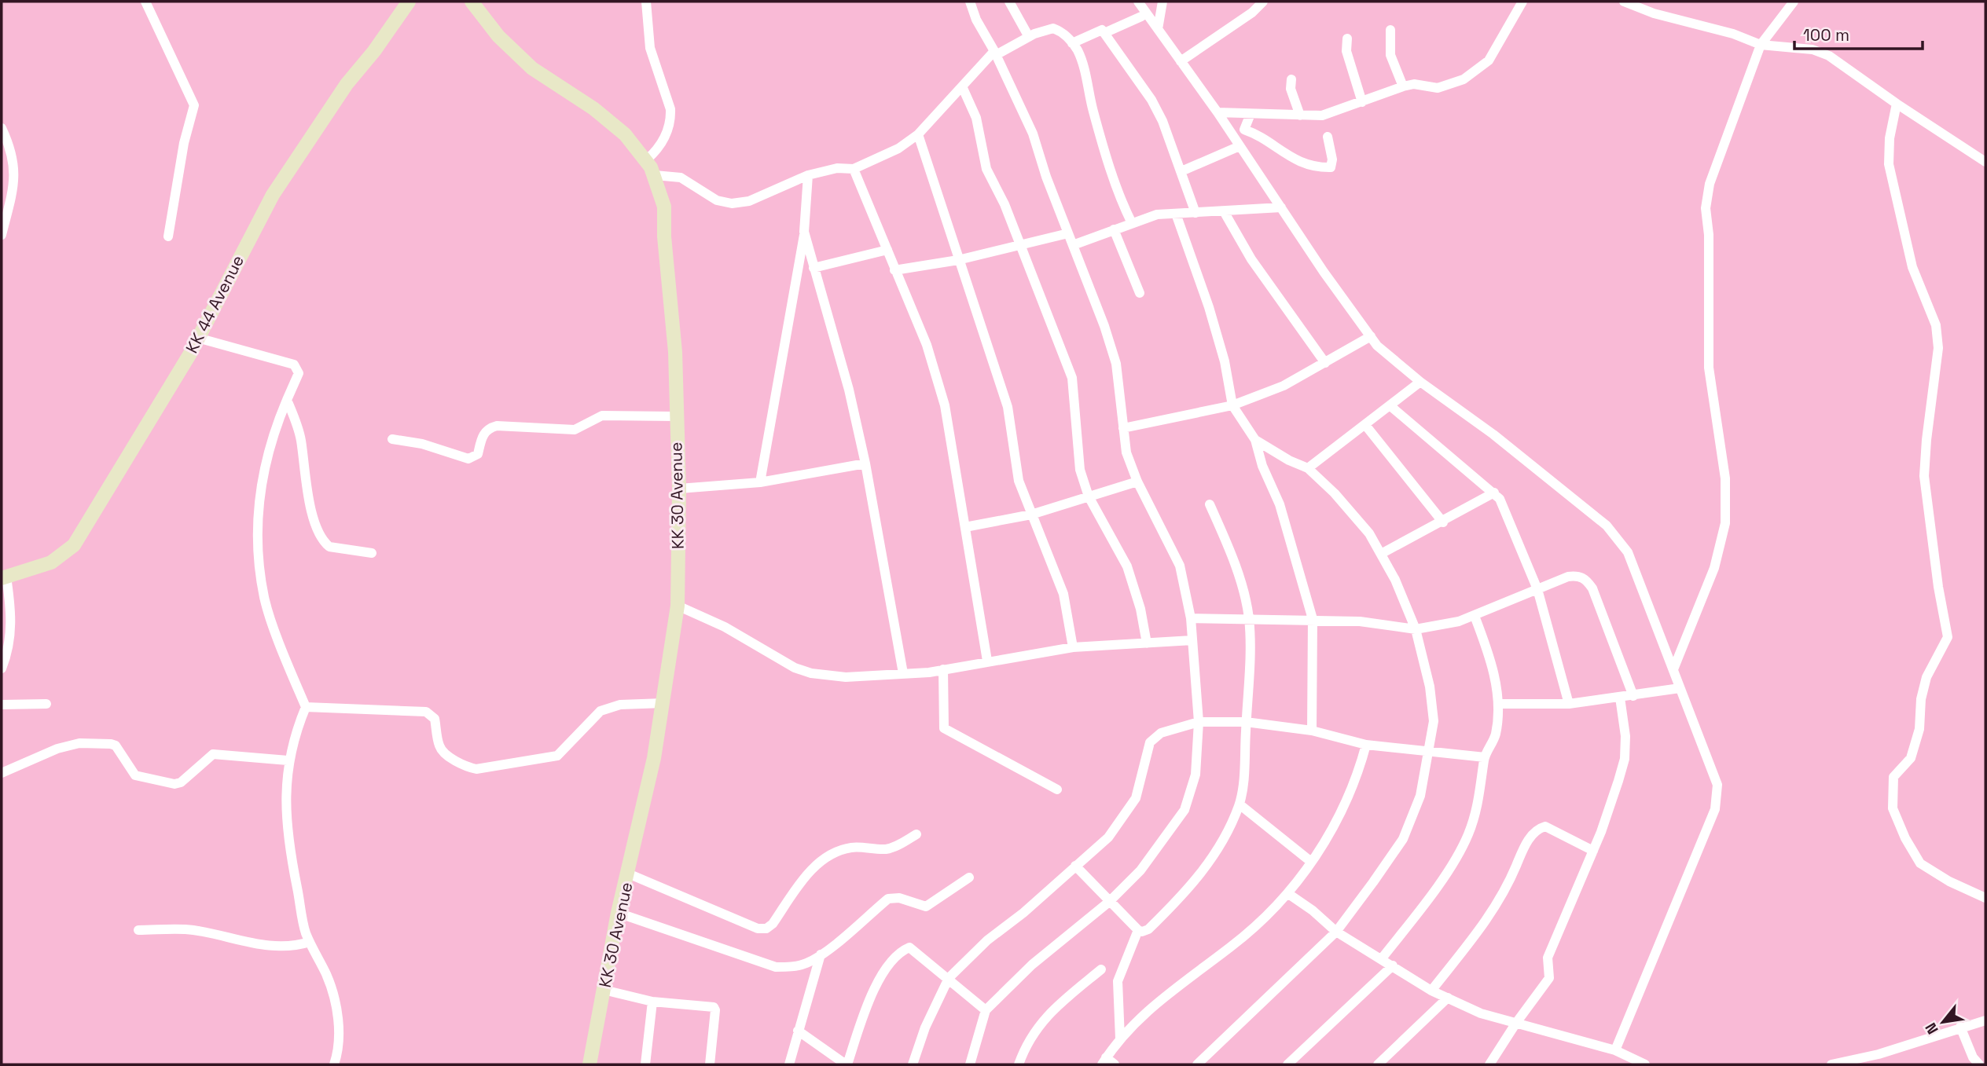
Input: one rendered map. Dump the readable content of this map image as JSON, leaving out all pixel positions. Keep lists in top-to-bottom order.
{
  "streets": {
    "main road": ["KK 44 Avenue", "KK 30 Avenue"]
  },
  "scale_bar": "100 m",
  "north": "bottom left"
}
